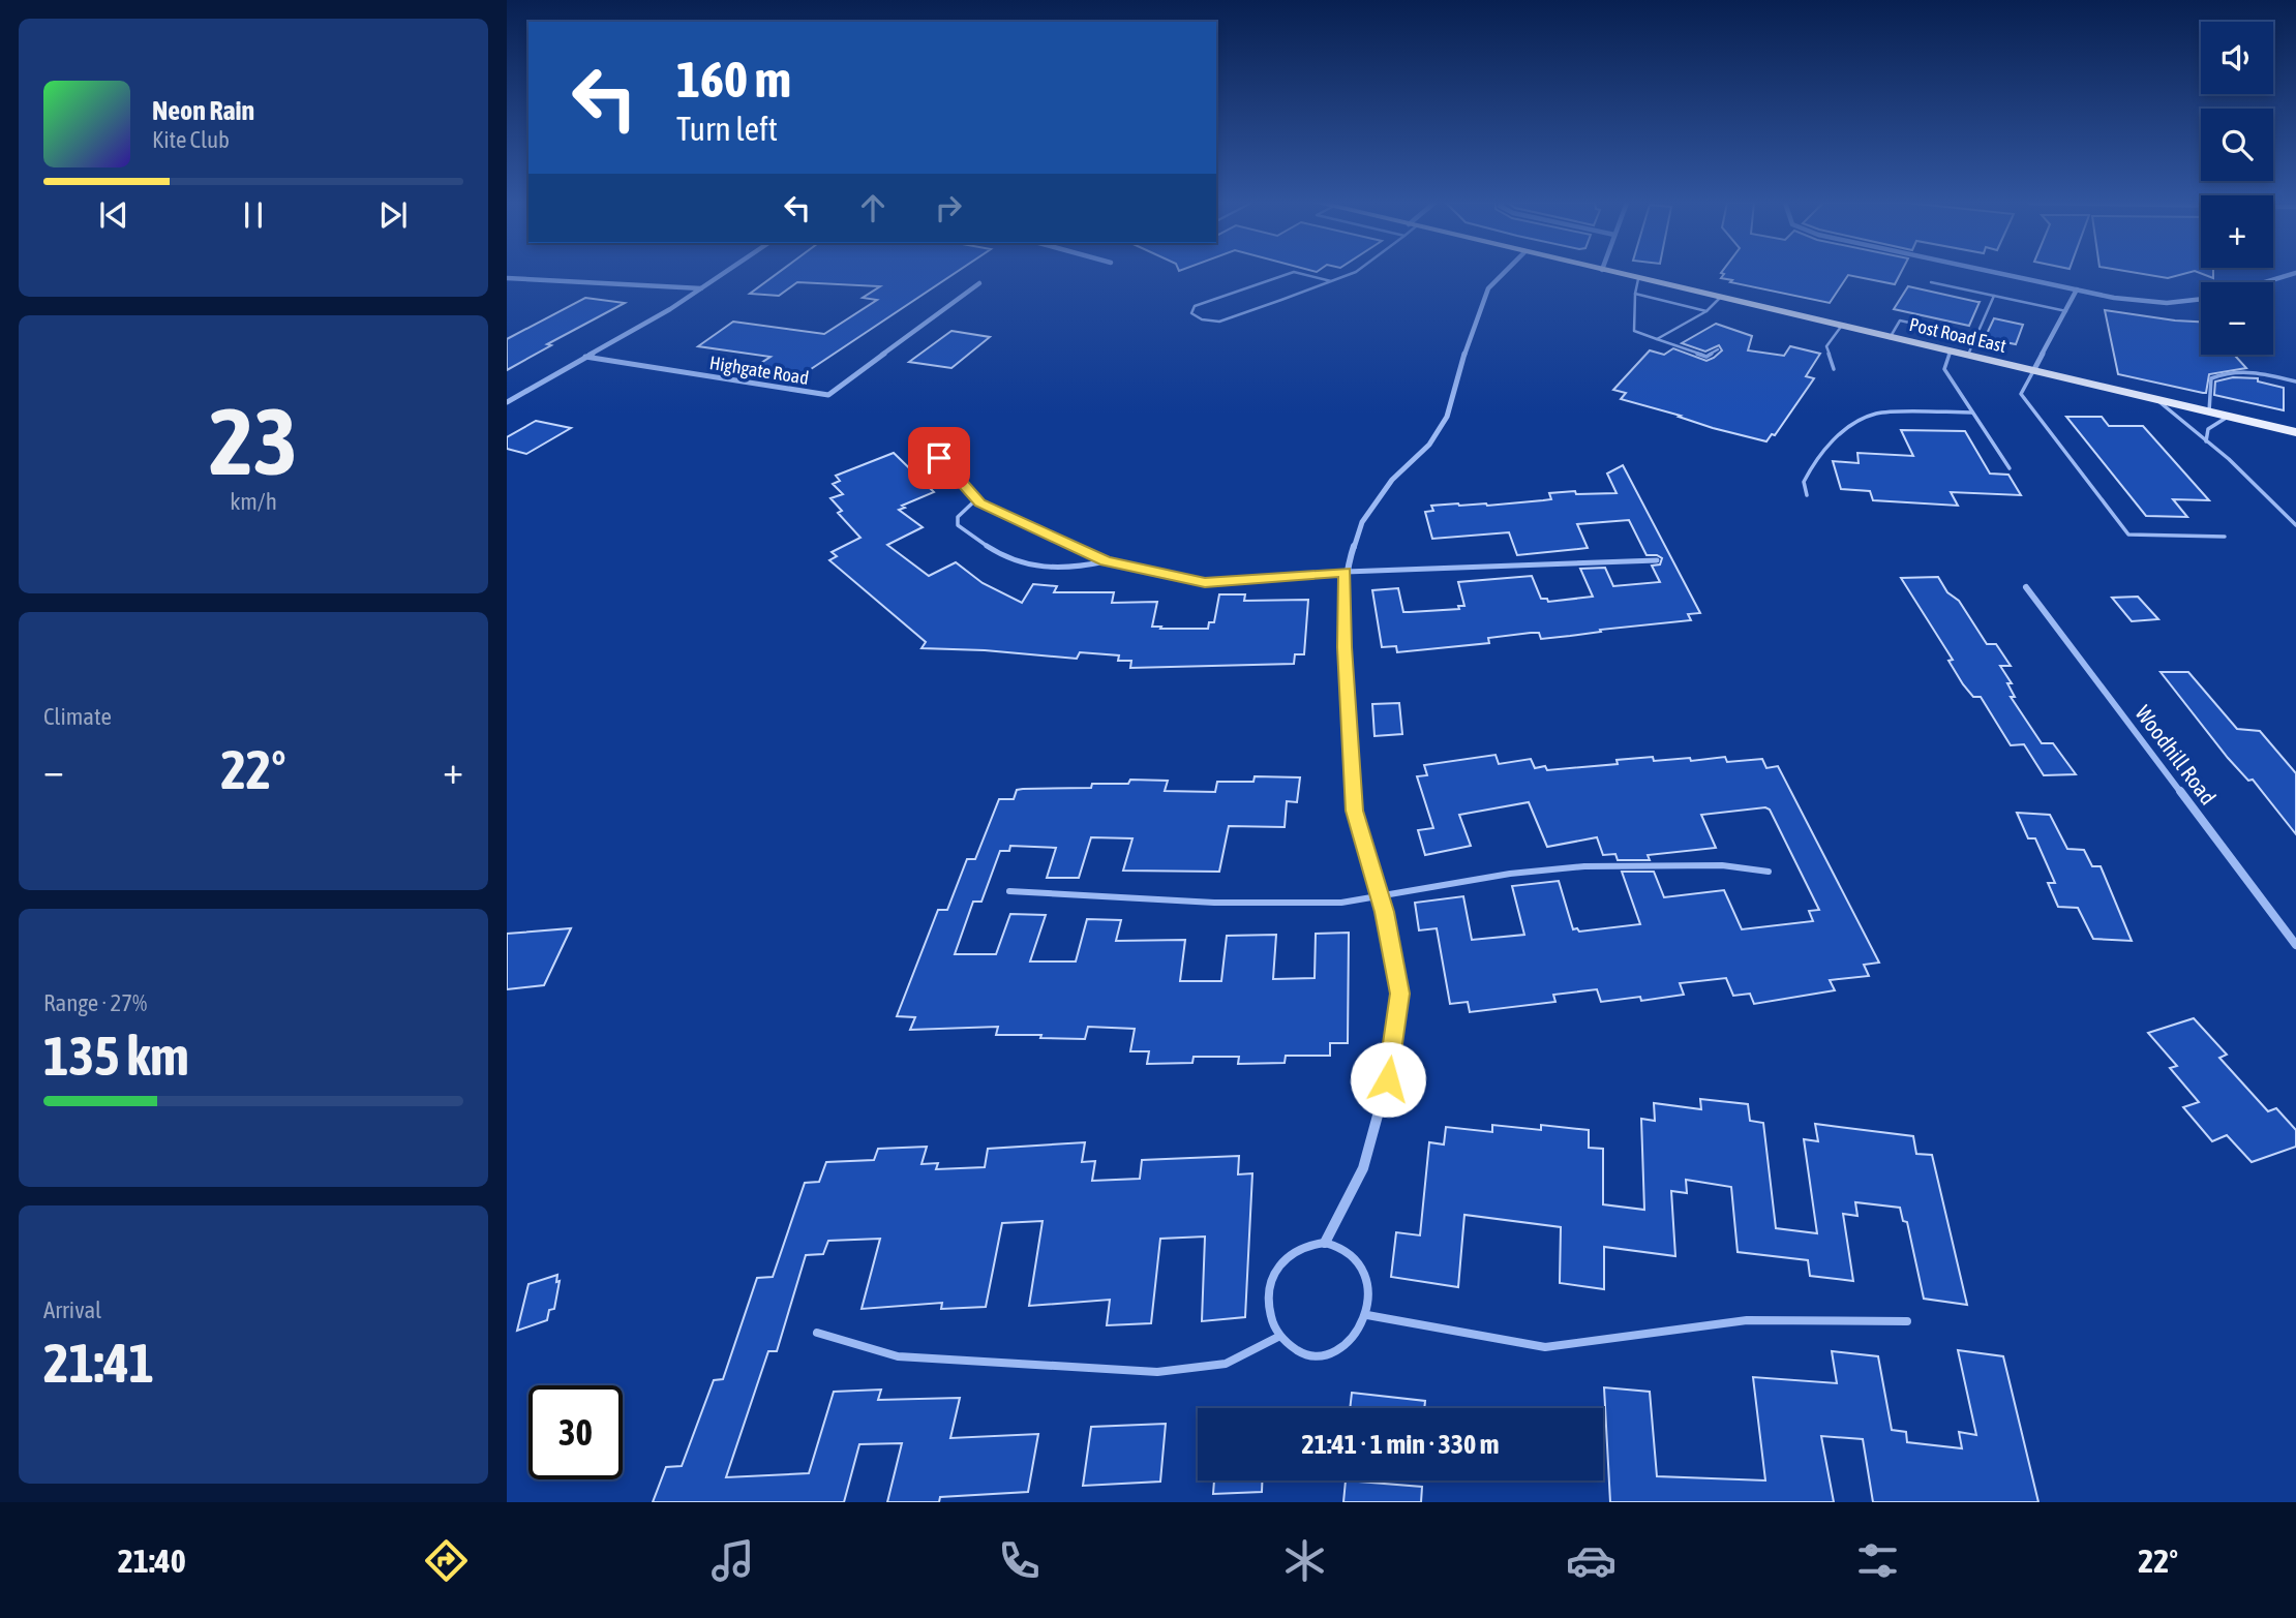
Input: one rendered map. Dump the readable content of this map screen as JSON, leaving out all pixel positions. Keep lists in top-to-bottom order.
{
  "streets": {
    "main road": ["Post Road East"],
    "street": ["Highgate Road", "Woodhill Road"]
  },
  "page": {
    "map_buttons": ["+", "−"],
    "turn": ["160 m", "Turn left"],
    "song": ["Neon Rain", "Kite Club"],
    "tile": [
      ["23", "km/h"],
      "Climate",
      ["Range · 27%", "135 km"],
      ["Arrival", "21:41"]
    ],
    "heat": ["−", "22°", "+"],
    "limit": "30",
    "trip": "21:41 · 1 min · 330 m",
    "tabs": ["21:40", "22°"]
  }
}
